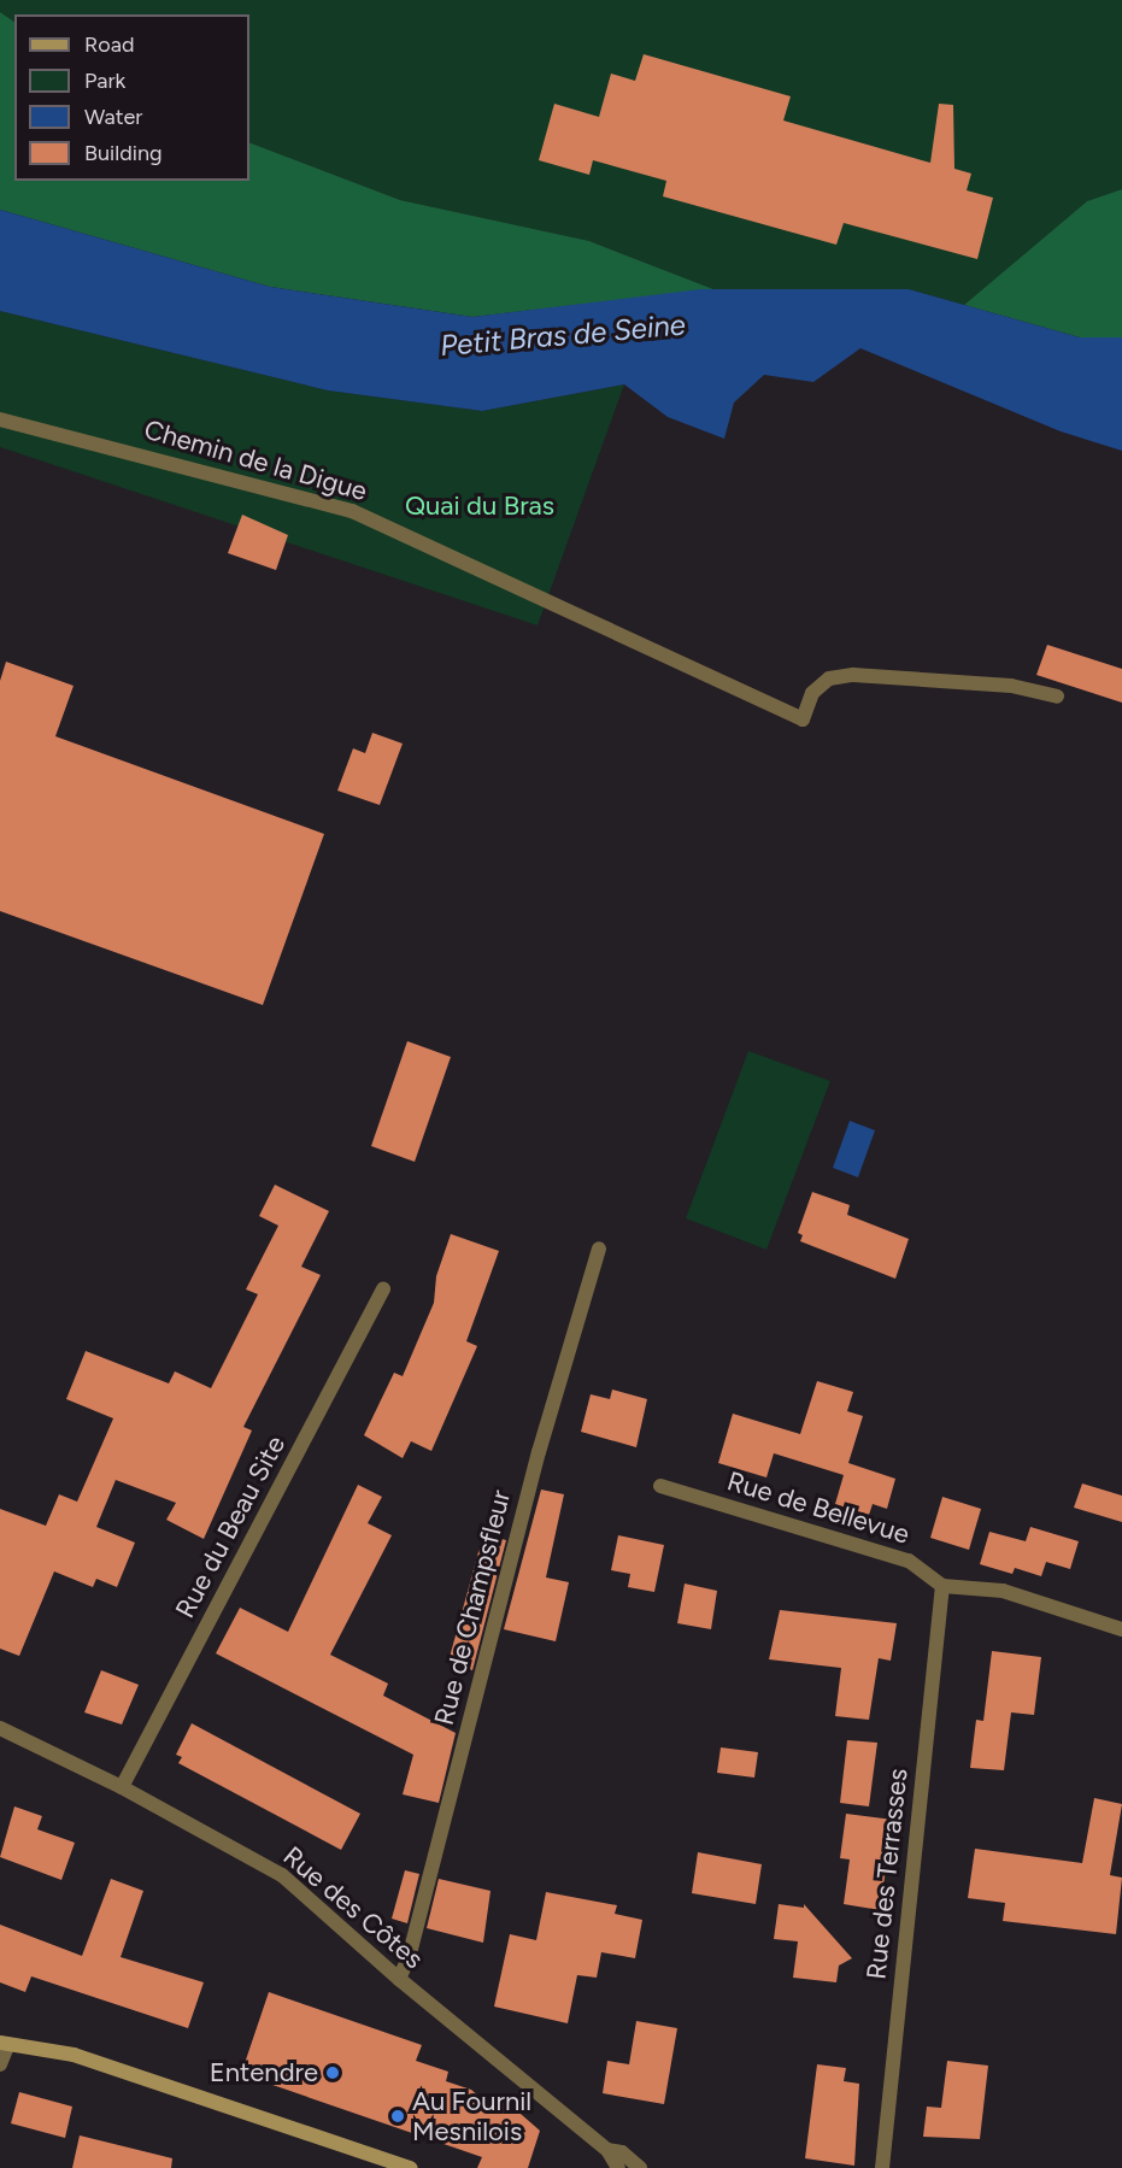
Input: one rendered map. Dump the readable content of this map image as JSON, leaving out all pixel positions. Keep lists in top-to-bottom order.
{
  "streets": {
    "street": [
      "Chemin de la Digue",
      "Rue de Bellevue",
      "Rue du Beau Site",
      "Rue de Champsfleur",
      "Rue des Terrasses",
      "Rue des Côtes"
    ]
  },
  "crossings": [
    ["Rue de Bellevue", "Rue des Terrasses"],
    ["Rue du Beau Site", "Rue des Côtes"],
    ["Rue de Champsfleur", "Rue des Côtes"]
  ],
  "water": ["Petit Bras de Seine"],
  "parks": ["Quai du Bras"],
  "places": ["Entendre", "Au Fournil Mesnilois"],
  "legend": [
    "Road",
    "Park",
    "Water",
    "Building"
  ]
}
